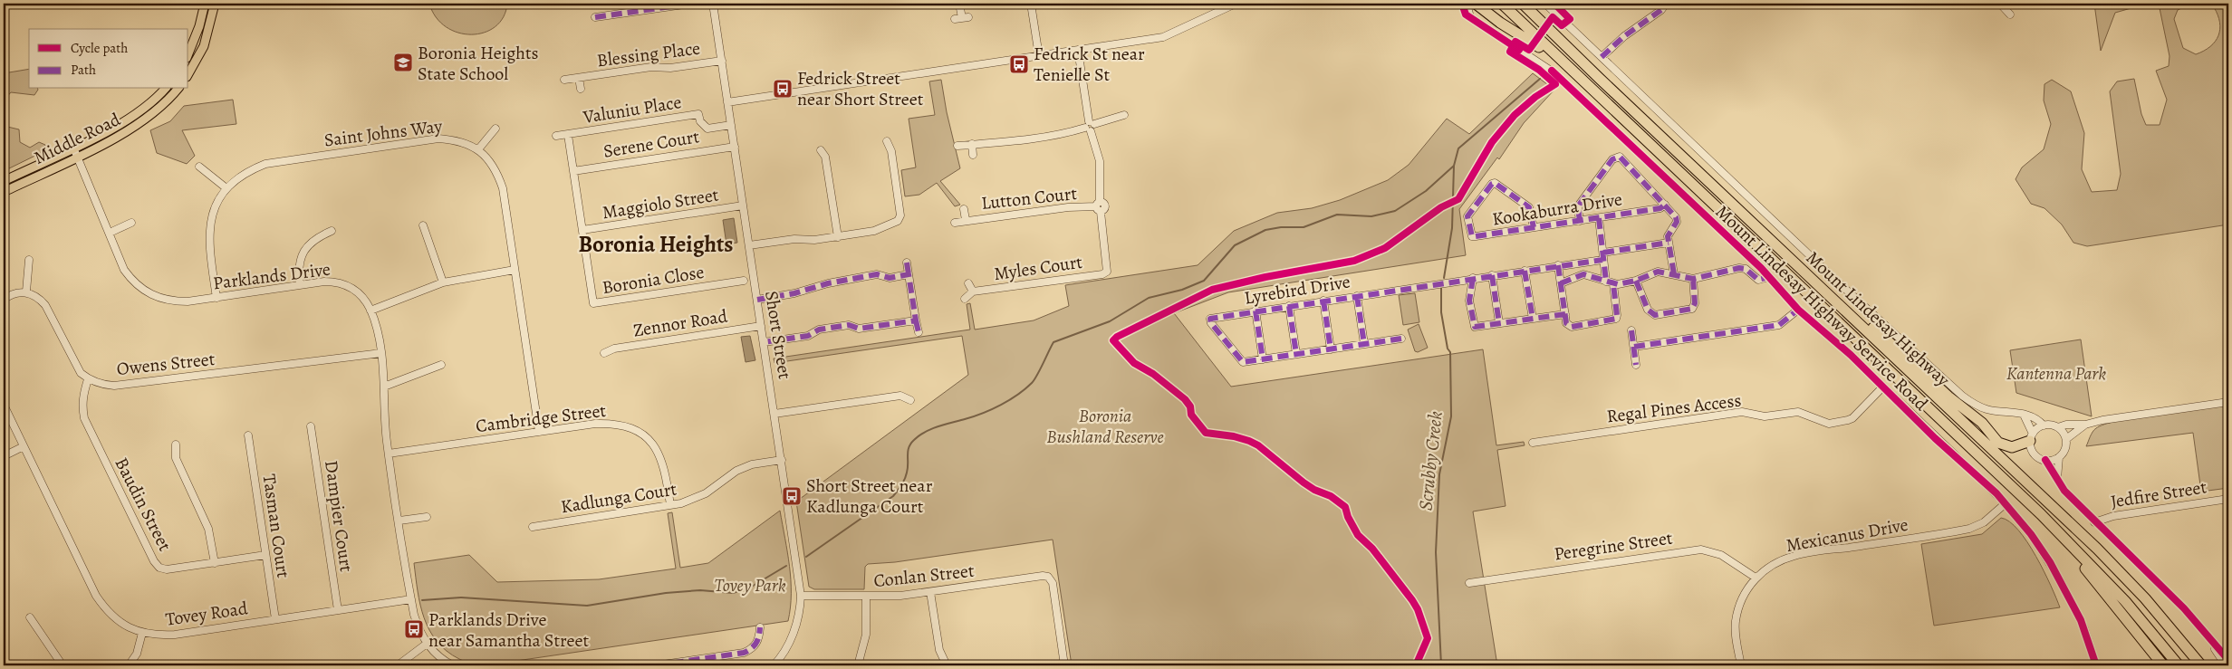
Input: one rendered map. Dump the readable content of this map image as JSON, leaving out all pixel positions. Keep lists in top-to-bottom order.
{
  "streets": {
    "highway": ["Mount Lindesay Highway"],
    "main road": ["Middle Road"],
    "street": [
      "Blessing Place",
      "Valuniu Place",
      "Saint Johns Way",
      "Serene Court",
      "Lutton Court",
      "Maggiolo Street",
      "Kookaburra Drive",
      "Myles Court",
      "Parklands Drive",
      "Boronia Close",
      "Lyrebird Drive",
      "Mount Lindesay Highway Service Road",
      "Zennor Road",
      "Short Street",
      "Owens Street",
      "Regal Pines Access",
      "Cambridge Street",
      "Jedfire Street",
      "Kadlunga Court",
      "Baudin Street",
      "Dampier Court",
      "Tasman Court",
      "Mexicanus Drive",
      "Peregrine Street",
      "Conlan Street",
      "Tovey Road"
    ]
  },
  "crossings": [
    ["Blessing Place", "Short Street"],
    ["Valuniu Place", "Short Street"],
    ["Saint Johns Way", "Parklands Drive"],
    ["Saint Johns Way", "Cambridge Street"],
    ["Middle Road", "Parklands Drive"],
    ["Serene Court", "Short Street"],
    ["Lutton Court", "Myles Court"],
    ["Maggiolo Street", "Boronia Close"],
    ["Maggiolo Street", "Short Street"],
    ["Parklands Drive", "Owens Street"],
    ["Parklands Drive", "Cambridge Street"],
    ["Parklands Drive", "Tovey Road"],
    ["Mount Lindesay Highway Service Road", "Regal Pines Access"],
    ["Mount Lindesay Highway Service Road", "Mexicanus Drive"],
    ["Zennor Road", "Short Street"],
    ["Short Street", "Kadlunga Court"],
    ["Short Street", "Conlan Street"],
    ["Owens Street", "Baudin Street"],
    ["Cambridge Street", "Kadlunga Court"],
    ["Baudin Street", "Tasman Court"],
    ["Dampier Court", "Tovey Road"],
    ["Tasman Court", "Tovey Road"],
    ["Mexicanus Drive", "Peregrine Street"]
  ],
  "districts": ["Boronia Heights"],
  "water": ["Scrubby Creek"],
  "parks": ["Kantenna Park", "Boronia Bushland Reserve", "Tovey Park"],
  "places": {
    "school or university": ["Boronia Heights State School"],
    "bus stop": [
      "Fedrick St near Tenielle St",
      "Fedrick Street near Short Street",
      "Short Street near Kadlunga Court",
      "Parklands Drive near Samantha Street"
    ]
  },
  "legend": ["Cycle path", "Path"]
}
